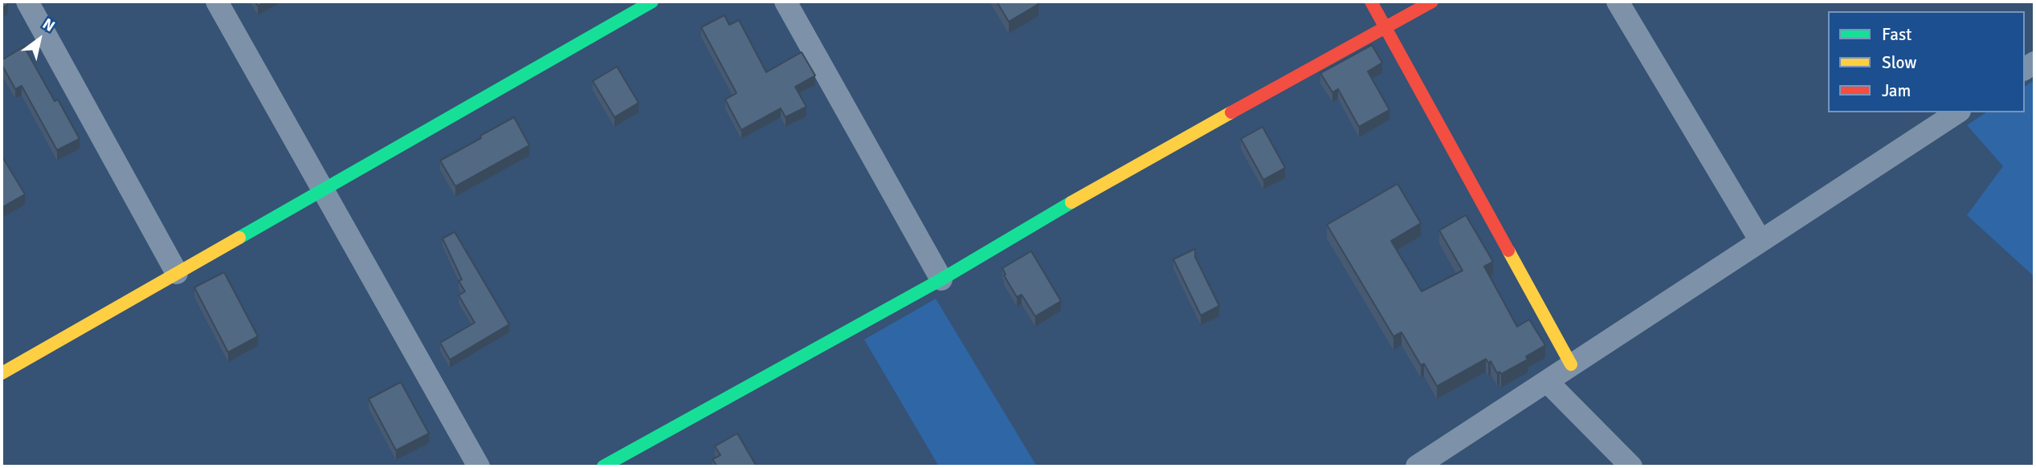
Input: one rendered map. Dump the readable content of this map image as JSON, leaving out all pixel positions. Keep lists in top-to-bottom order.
{
  "legend": ["Fast", "Slow", "Jam"],
  "north": "top right"
}
